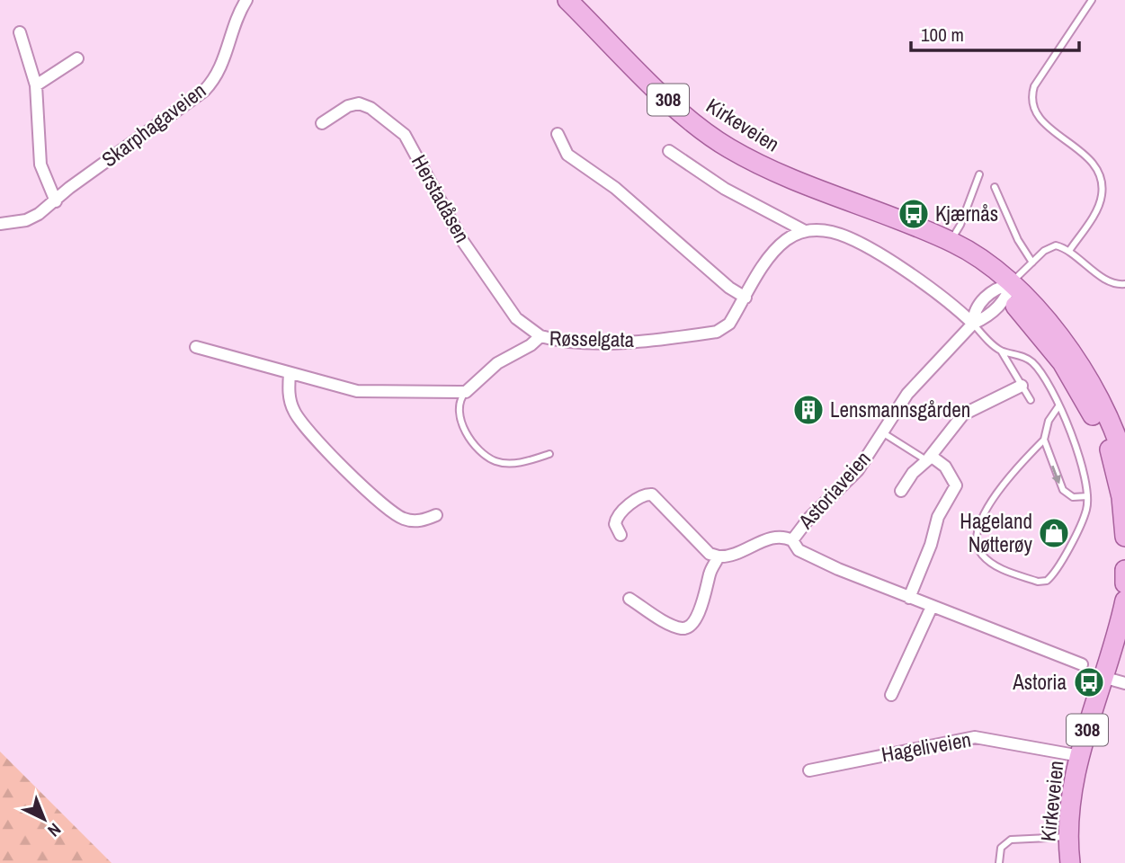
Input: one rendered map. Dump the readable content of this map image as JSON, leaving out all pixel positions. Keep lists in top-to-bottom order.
{
  "streets": {
    "main road": ["308", "Kirkeveien"],
    "street": [
      "Skarphagaveien",
      "Herstadåsen",
      "Røsselgata",
      "Astoriaveien",
      "Hageliveien"
    ]
  },
  "crossings": [
    ["Kirkeveien", "Astoriaveien"],
    ["Kirkeveien", "Hageliveien"],
    ["Herstadåsen", "Røsselgata"]
  ],
  "places": {
    "bus stop": ["Kjærnås", "Astoria"],
    "building": ["Lensmannsgården"],
    "shop": ["Hageland Nøtterøy"]
  },
  "scale_bar": "100 m",
  "north": "bottom right"
}
